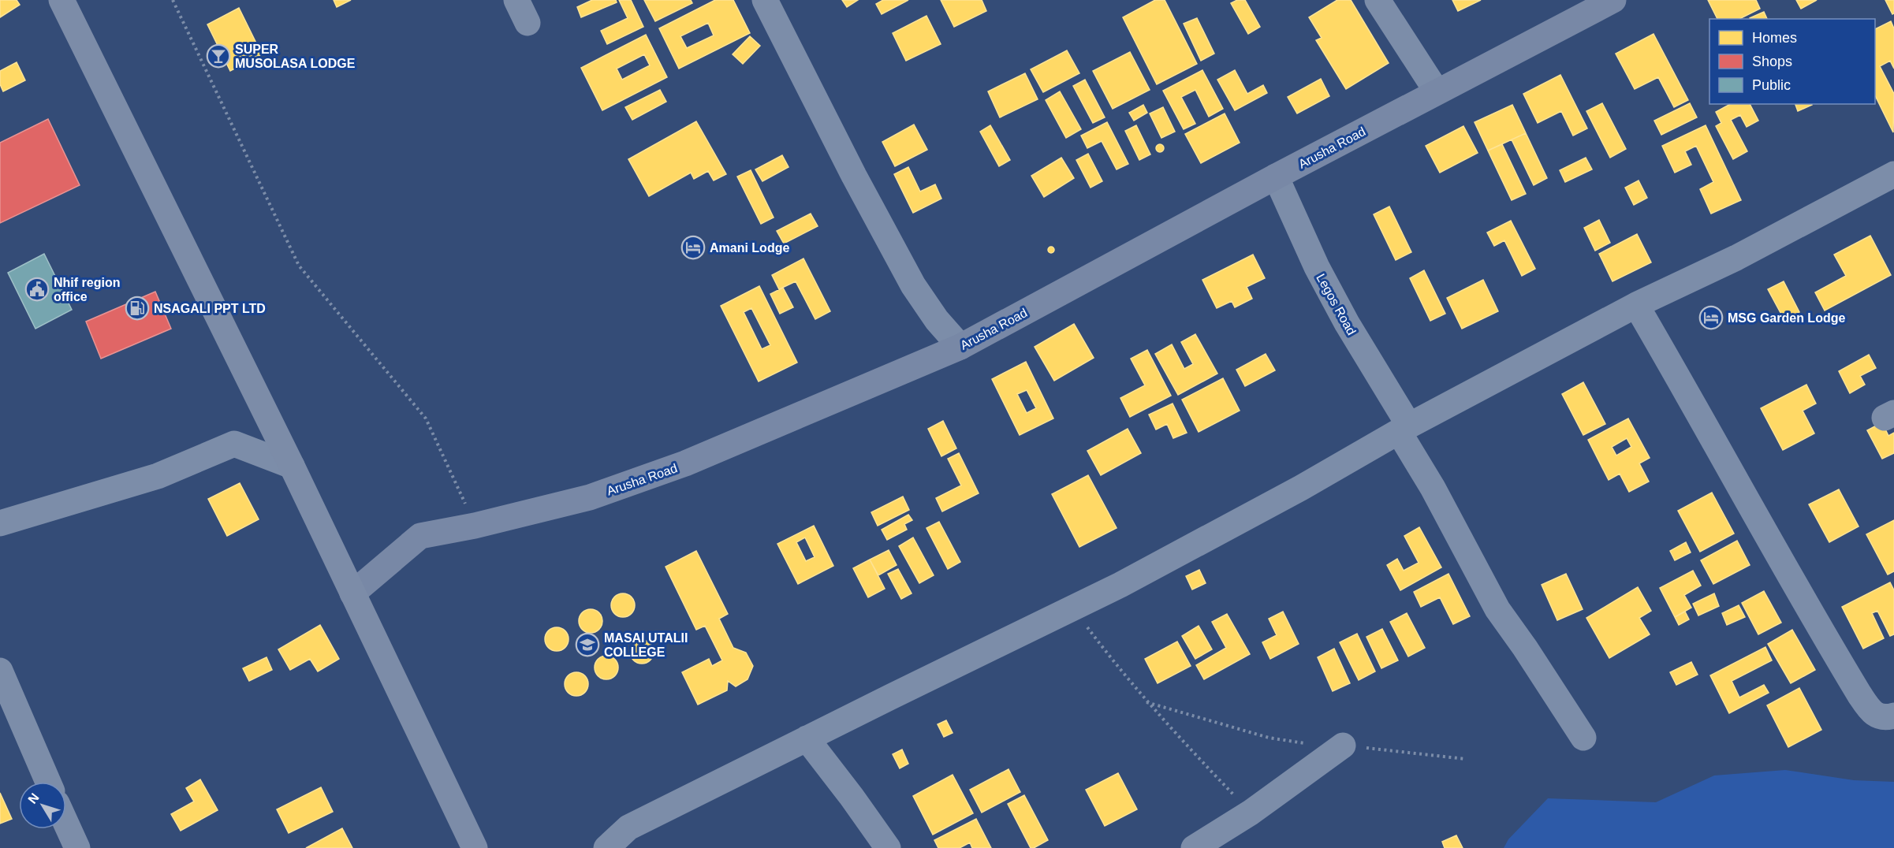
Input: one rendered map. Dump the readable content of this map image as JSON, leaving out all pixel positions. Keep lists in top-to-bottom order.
{
  "streets": {
    "main road": ["Arusha Road"],
    "street": ["Legos Road"]
  },
  "crossings": [
    ["Arusha Road", "Legos Road"]
  ],
  "places": {
    "bar": ["SUPER MUSOLASA LODGE"],
    "hotel": ["Amani Lodge", "MSG Garden Lodge"],
    "public building": ["Nhif region office"],
    "fuel station": ["NSAGALI PPT LTD"],
    "school or university": ["MASAI UTALII COLLEGE"]
  },
  "legend": ["Homes", "Shops", "Public"],
  "north": "top left"
}
